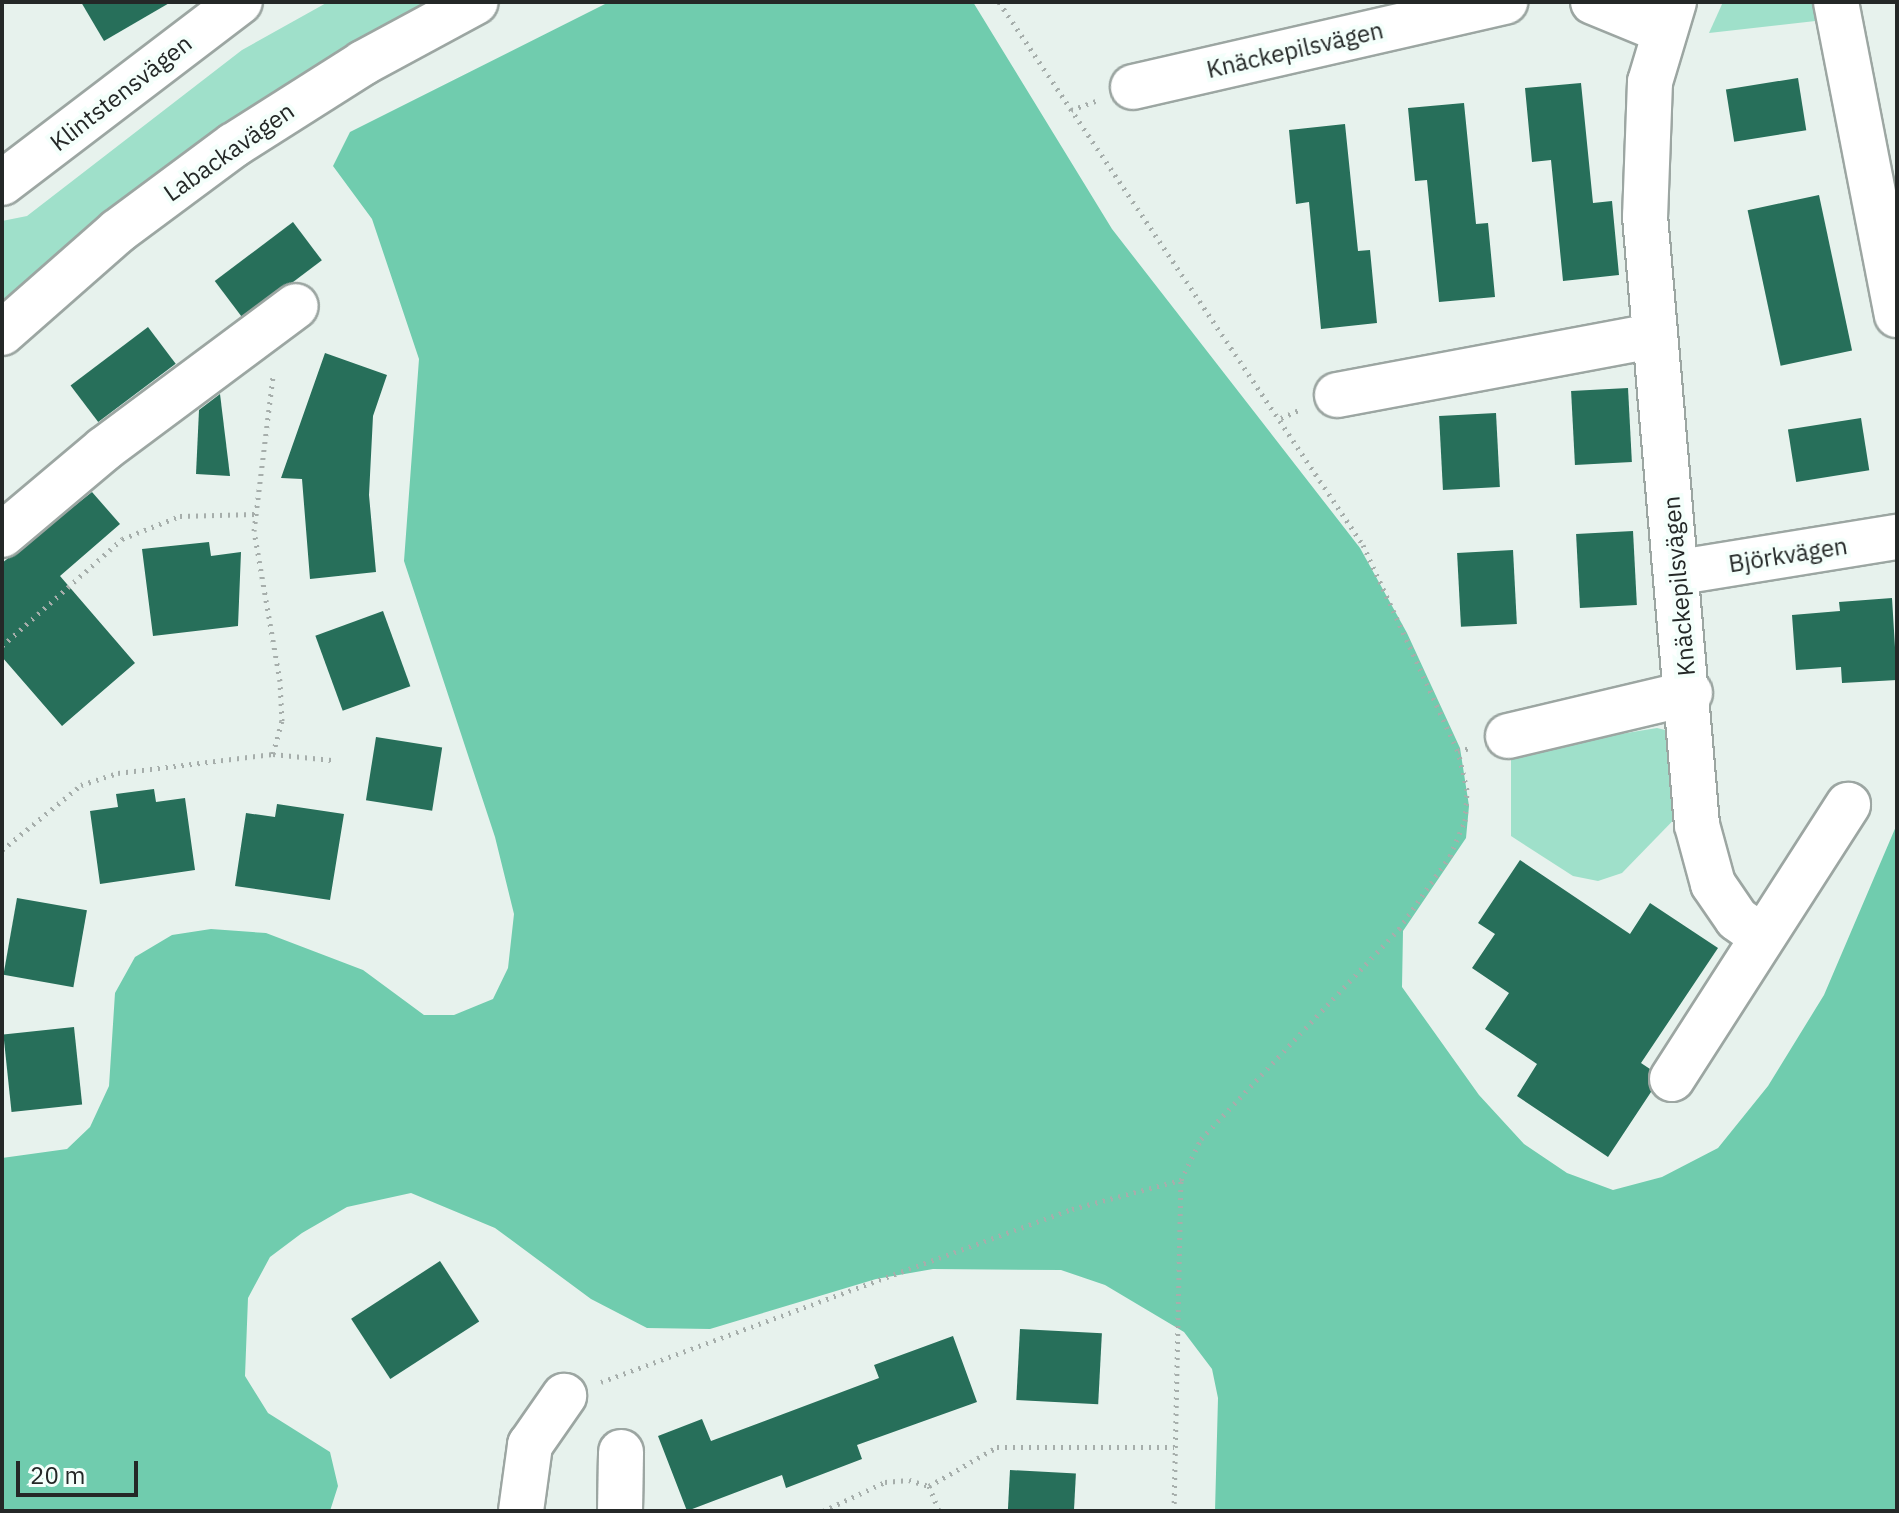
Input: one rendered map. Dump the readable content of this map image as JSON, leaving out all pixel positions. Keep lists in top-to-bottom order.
{
  "streets": {
    "street": [
      "Knäckepilsvägen",
      "Klintstensvägen",
      "Labackavägen",
      "Björkvägen"
    ]
  },
  "crossings": [
    ["Knäckepilsvägen", "Björkvägen"]
  ],
  "scale_bar": "20 m"
}
